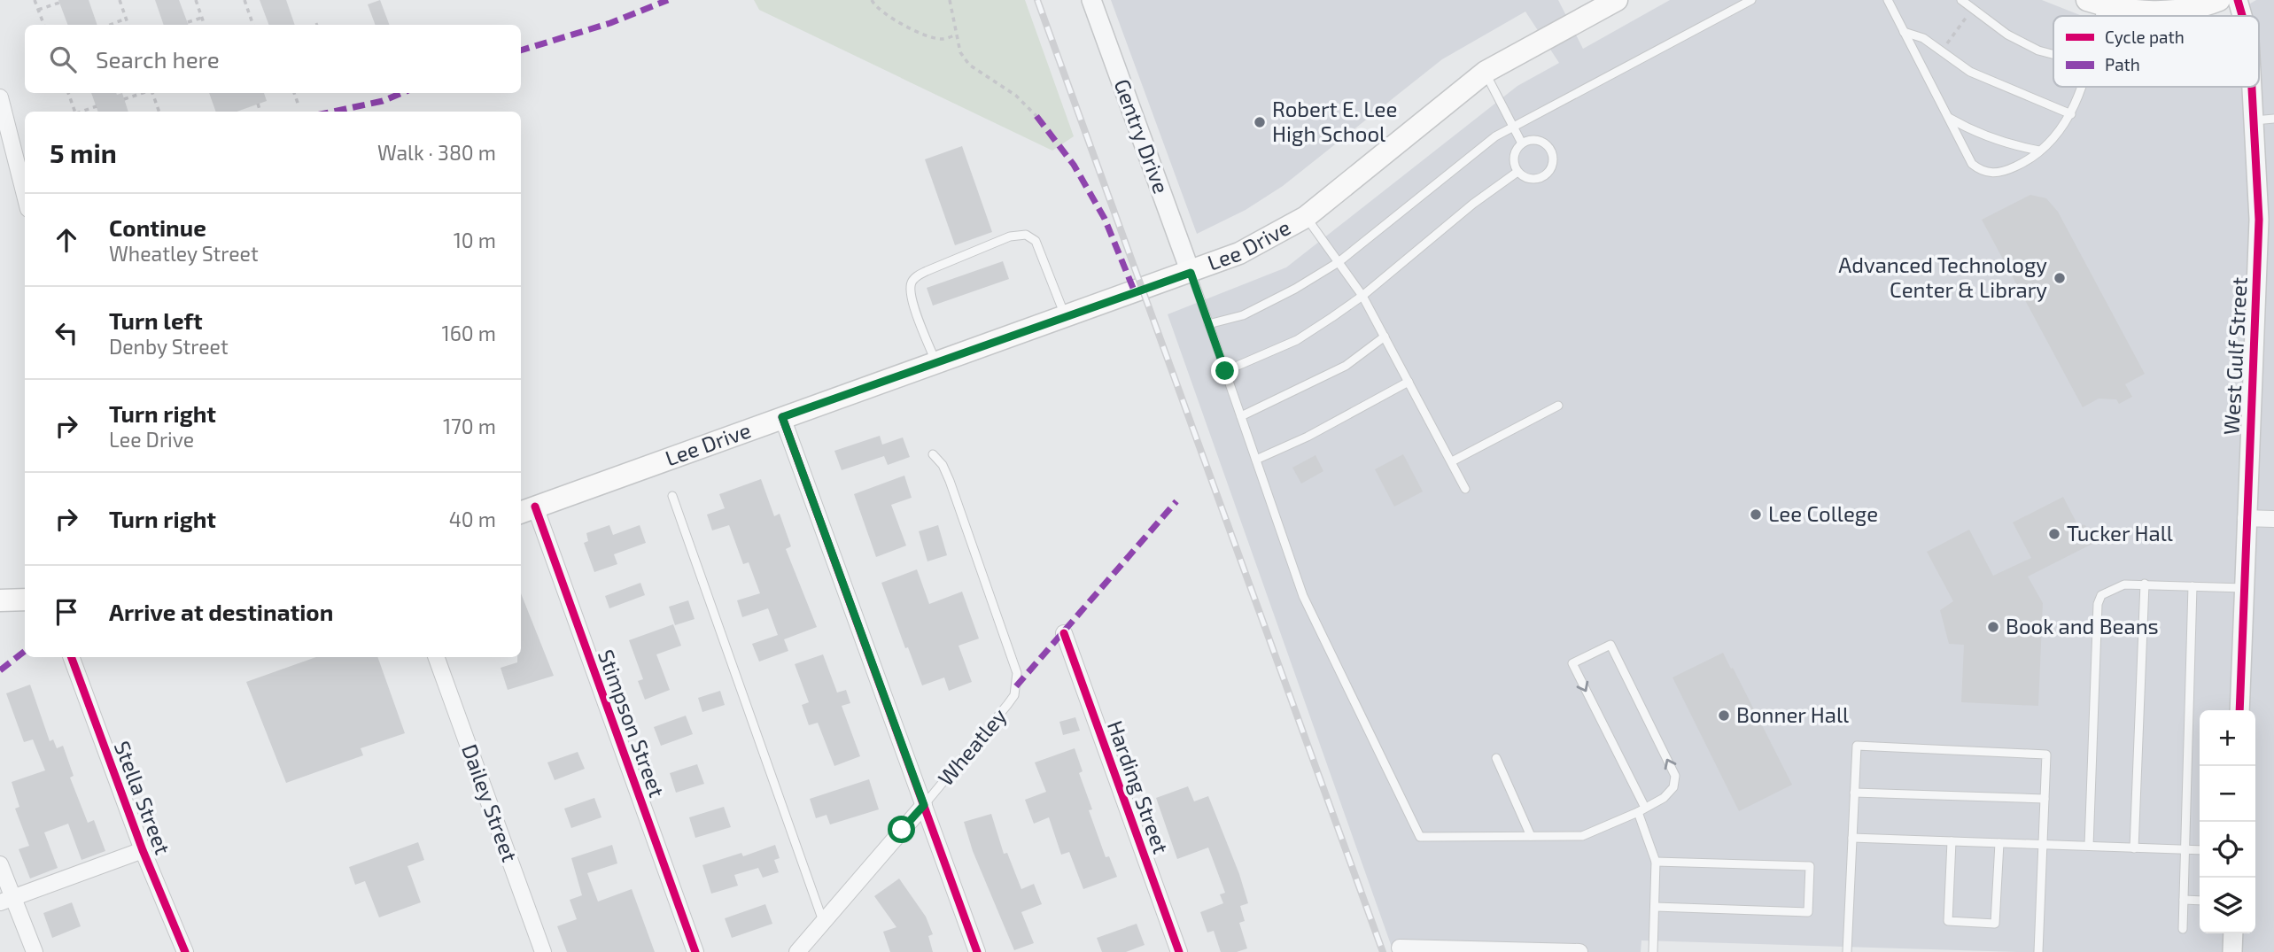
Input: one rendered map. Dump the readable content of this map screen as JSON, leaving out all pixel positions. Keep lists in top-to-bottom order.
{
  "streets": {
    "main road": ["Lee Drive"],
    "street": [
      "Gentry Drive",
      "West Gulf Street",
      "Stimpson Street",
      "Harding Street",
      "Stella Street",
      "Dailey Street"
    ],
    "lane": ["Wheatley"]
  },
  "crossings": [
    ["Gentry Drive", "Lee Drive"],
    ["Lee Drive", "Stimpson Street"]
  ],
  "places": [
    "Robert E. Lee High School",
    "Advanced Technology Center & Library",
    "Lee College",
    "Tucker Hall",
    "Book and Beans",
    "Bonner Hall"
  ],
  "legend": ["Cycle path", "Path"],
  "page": {
    "search": "Search here",
    "heading": ["5 min", "Walk · 380 m"],
    "list": [
      ["Continue", "Wheatley Street", "10 m"],
      ["Turn left", "Denby Street", "160 m"],
      ["Turn right", "Lee Drive", "170 m"],
      ["Turn right", "40 m"],
      "Arrive at destination"
    ],
    "map_buttons": ["+", "−"]
  }
}
